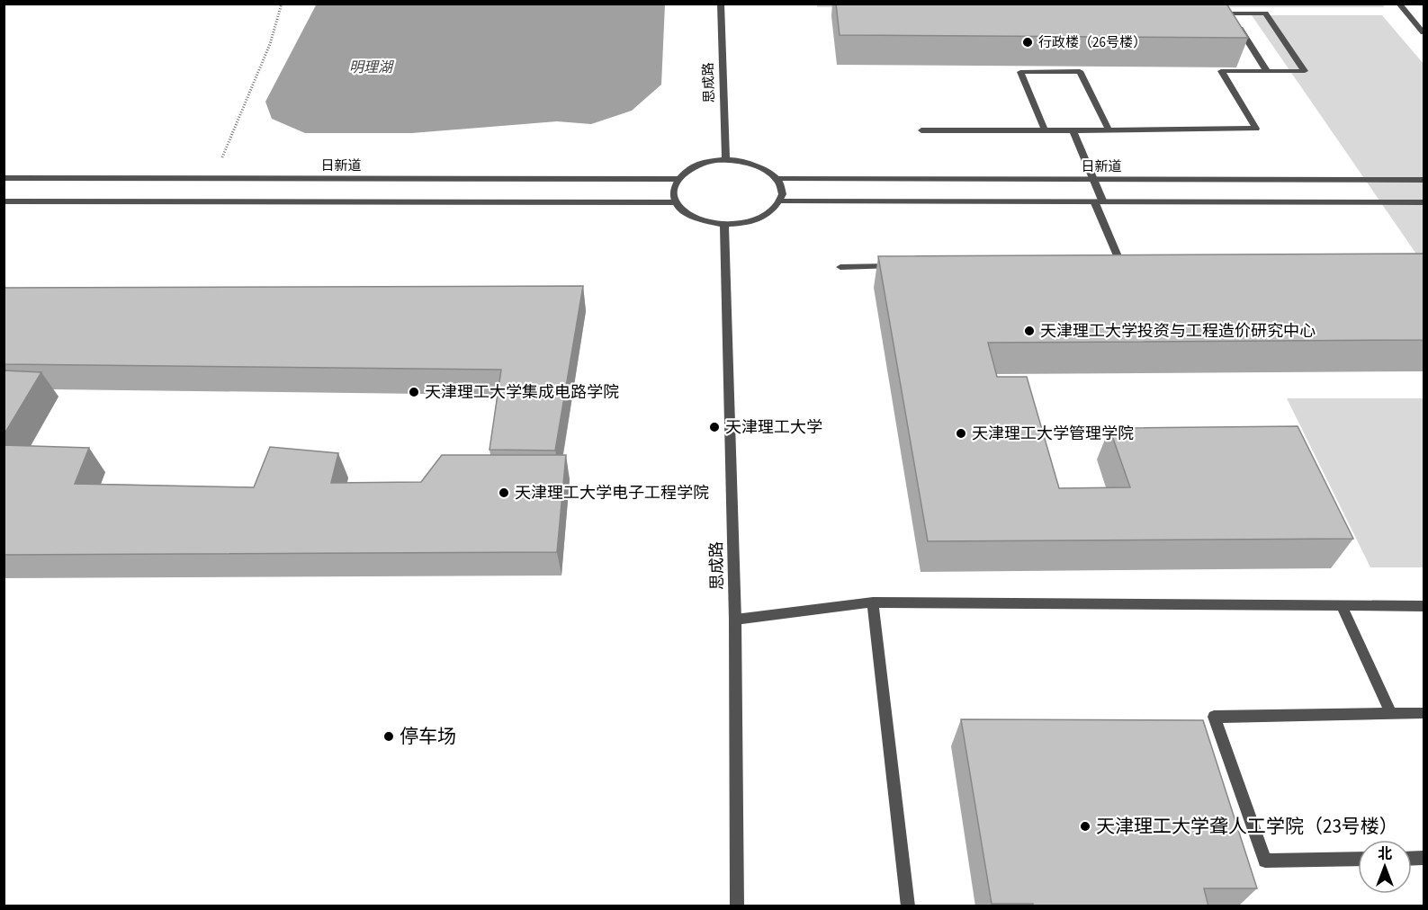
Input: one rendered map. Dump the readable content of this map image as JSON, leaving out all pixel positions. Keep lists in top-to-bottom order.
{
  "streets": {
    "street": ["思成路", "日新道"]
  },
  "crossings": [
    ["思成路", "日新道"]
  ],
  "water": ["明理湖"],
  "places": [
    "行政楼（26号楼）",
    "天津理工大学投资与工程造价研究中心",
    "天津理工大学集成电路学院",
    "天津理工大学",
    "天津理工大学管理学院",
    "天津理工大学电子工程学院",
    "停车场",
    "天津理工大学聋人工学院（23号楼）"
  ],
  "north": "top"
}
